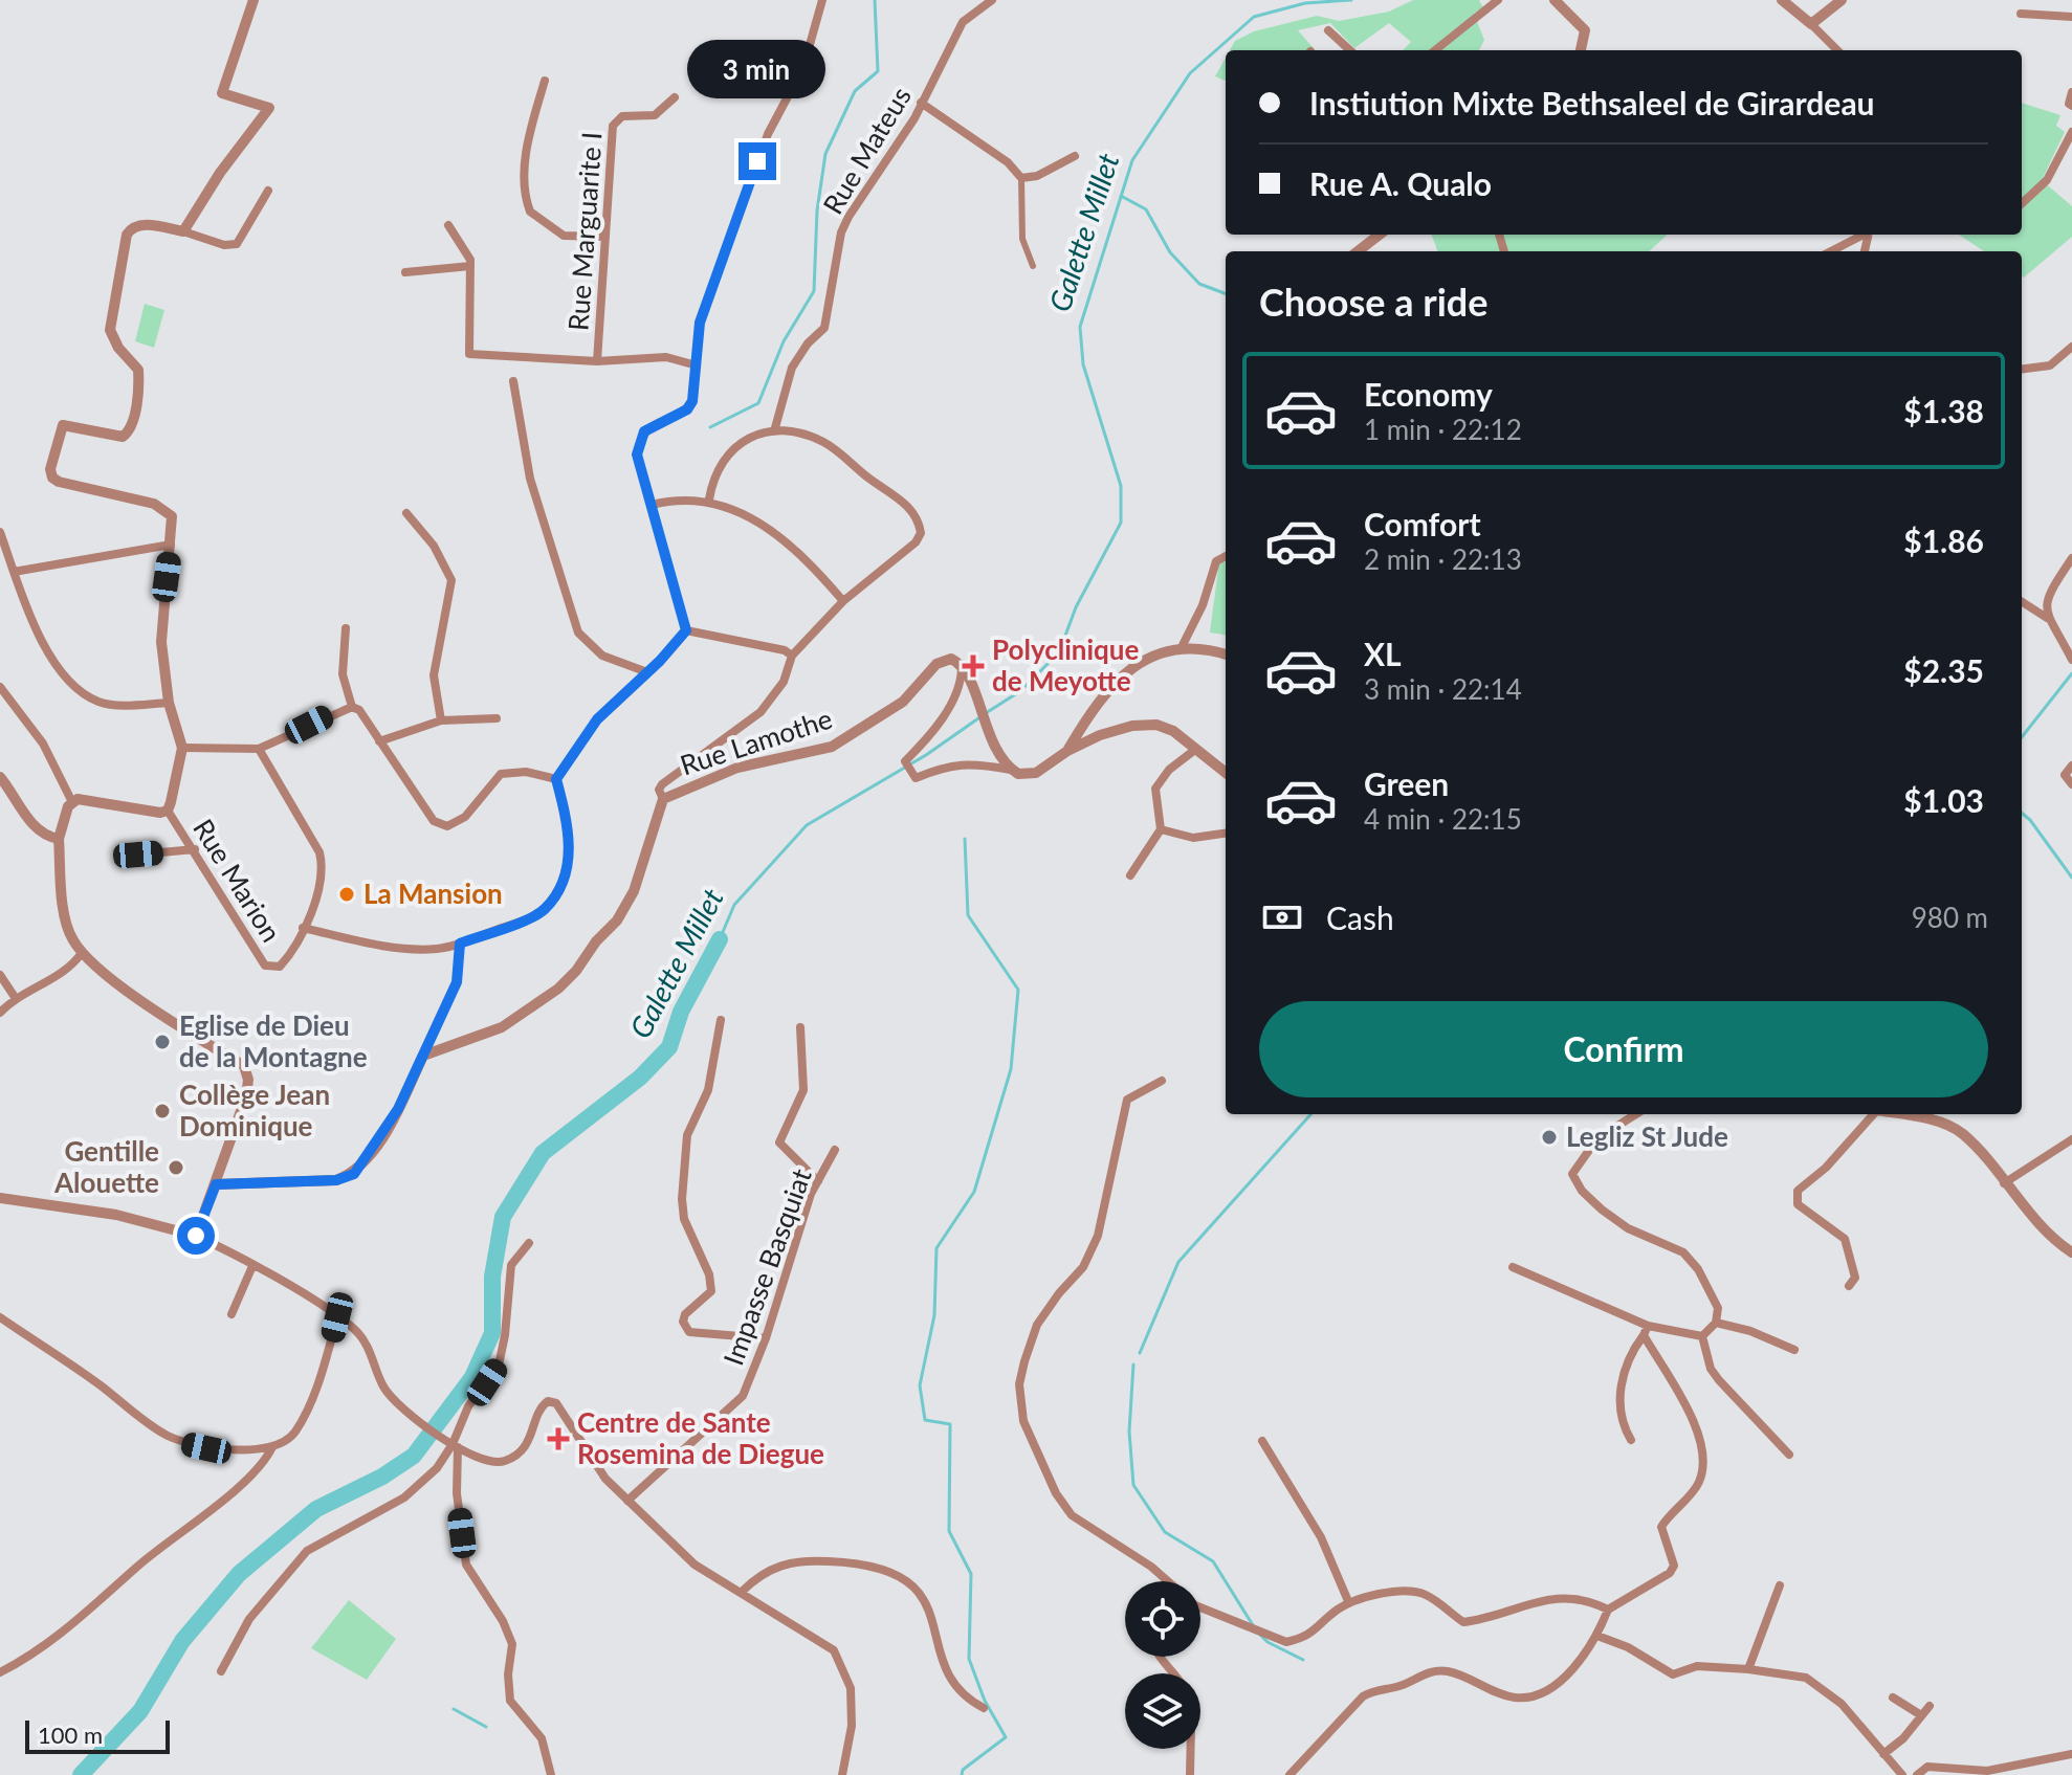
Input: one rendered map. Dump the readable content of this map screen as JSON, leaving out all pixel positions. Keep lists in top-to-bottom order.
{
  "streets": {
    "street": [
      "Rue Mateus",
      "Rue Marguarite I",
      "Rue Lamothe",
      "Rue Marion",
      "Impasse Basquiat"
    ]
  },
  "crossings": [
    ["Rue Mateus", "Rue Lamothe"]
  ],
  "water": ["Galette Millet"],
  "places": {
    "health": ["Polyclinique de Meyotte", "Centre de Sante Rosemina de Diegue"],
    "other": [
      "La Mansion",
      "Eglise de Dieu de la Montagne",
      "Collège Jean Dominique",
      "Legliz St Jude",
      "Gentille Alouette"
    ]
  },
  "scale_bar": "100 m",
  "page": {
    "bubble": "3 min",
    "banner": ["Instiution Mixte Bethsaleel de Girardeau", "Rue A. Qualo"],
    "heading": "Choose a ride",
    "list": [
      {
        "name": "Economy",
        "note": "1 min · 22:12",
        "value": "$1.38"
      },
      {
        "name": "Comfort",
        "note": "2 min · 22:13",
        "value": "$1.86"
      },
      {
        "name": "XL",
        "note": "3 min · 22:14",
        "value": "$2.35"
      },
      {
        "name": "Green",
        "note": "4 min · 22:15",
        "value": "$1.03"
      }
    ],
    "pay": ["Cash", "980 m"],
    "buttons": "Confirm",
    "scale": "100 m"
  }
}
